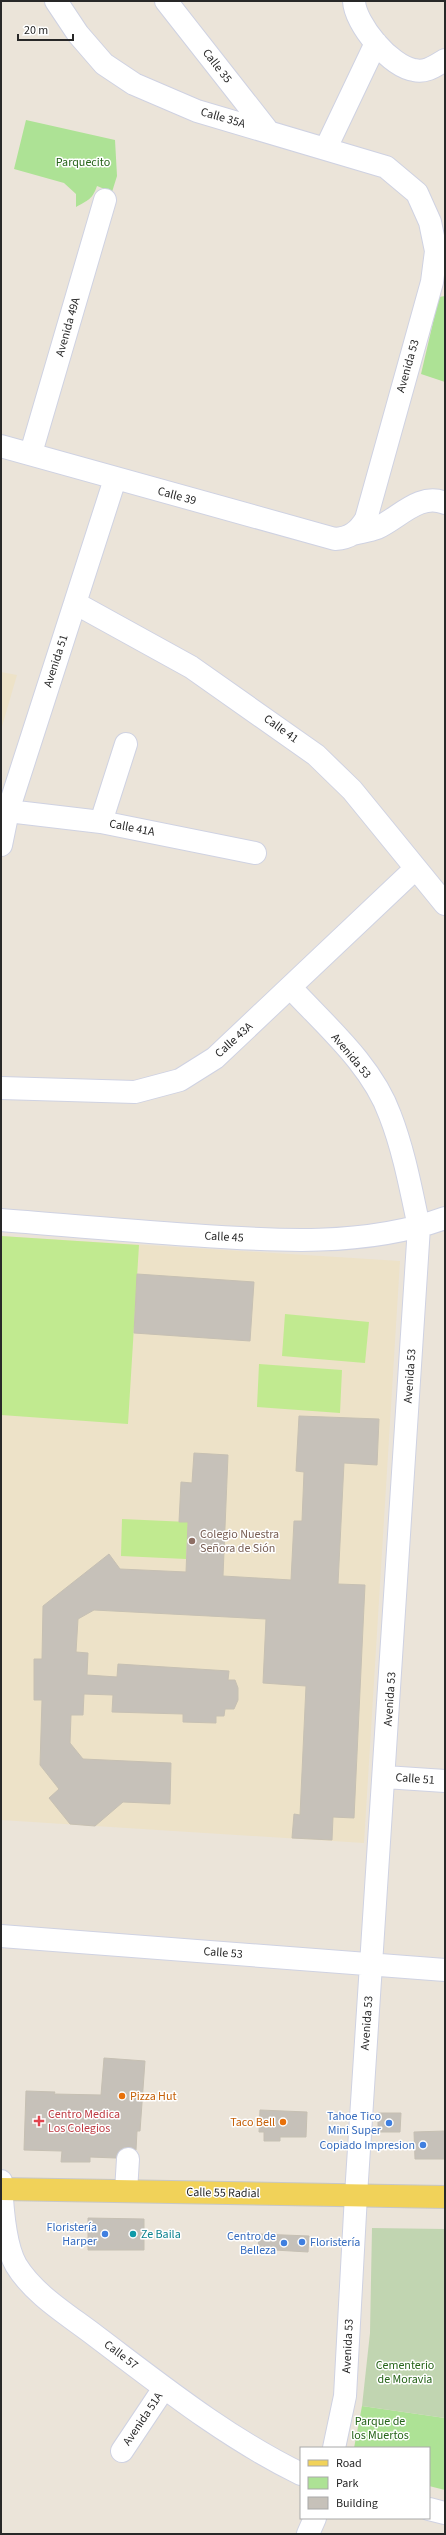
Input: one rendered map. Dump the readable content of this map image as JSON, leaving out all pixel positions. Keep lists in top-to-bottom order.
{
  "streets": {
    "main road": ["Calle 55 Radial"],
    "street": [
      "Calle 35",
      "Calle 35A",
      "Avenida 49A",
      "Avenida 53",
      "Calle 39",
      "Avenida 51",
      "Calle 41",
      "Calle 41A",
      "Calle 43A",
      "Calle 45",
      "Calle 51",
      "Calle 53",
      "Calle 57",
      "Avenida 51A"
    ]
  },
  "crossings": [
    ["Calle 35", "Calle 35A"],
    ["Calle 35A", "Avenida 53"],
    ["Avenida 49A", "Calle 39"],
    ["Avenida 53", "Calle 39"],
    ["Avenida 53", "Calle 43A"],
    ["Avenida 53", "Calle 45"],
    ["Avenida 53", "Calle 51"],
    ["Avenida 53", "Calle 53"],
    ["Avenida 53", "Calle 55 Radial"],
    ["Calle 39", "Avenida 51"],
    ["Avenida 51", "Calle 41"],
    ["Avenida 51", "Calle 41A"],
    ["Calle 41", "Calle 43A"],
    ["Calle 55 Radial", "Calle 57"],
    ["Calle 57", "Avenida 51A"]
  ],
  "parks": ["Parquecito", "Cementerio de Moravia", "Parque de los Muertos"],
  "places": {
    "other": [
      "Colegio Nuestra Señora de Sión",
      "Pizza Hut",
      "Taco Bell",
      "Tahoe Tico Mini Super",
      "Copiado Impresion",
      "Floristería Harper",
      "Ze Baila",
      "Floristería",
      "Centro de Belleza"
    ],
    "health": ["Centro Medica Los Colegios"]
  },
  "legend": ["Road", "Park", "Building"],
  "scale_bar": "20 m"
}
